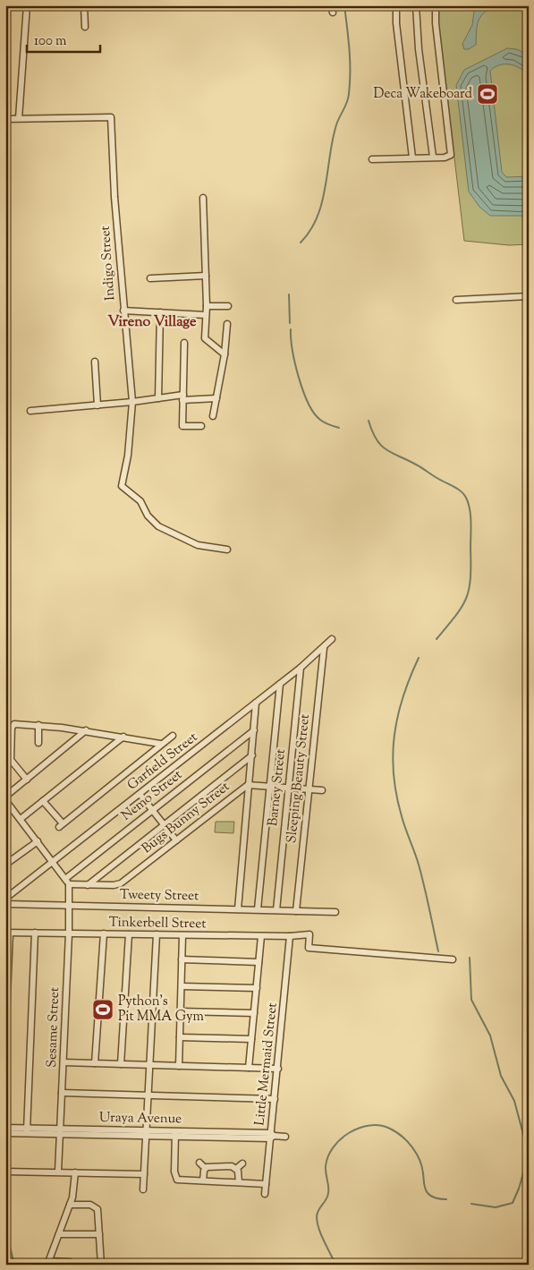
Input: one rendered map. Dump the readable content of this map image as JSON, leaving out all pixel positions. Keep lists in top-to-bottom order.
{
  "streets": {
    "street": [
      "Indigo Street",
      "Garfield Street",
      "Sleeping Beauty Street",
      "Barney Street",
      "Nemo Street",
      "Bugs Bunny Street",
      "Tweety Street",
      "Tinkerbell Street",
      "Sesame Street",
      "Little Mermaid Street",
      "Uraya Avenue"
    ]
  },
  "crossings": [
    ["Garfield Street", "Sleeping Beauty Street"],
    ["Garfield Street", "Barney Street"],
    ["Sleeping Beauty Street", "Bugs Bunny Street"],
    ["Sleeping Beauty Street", "Tweety Street"],
    ["Barney Street", "Bugs Bunny Street"],
    ["Barney Street", "Tweety Street"],
    ["Bugs Bunny Street", "Sesame Street"],
    ["Tweety Street", "Sesame Street"],
    ["Tinkerbell Street", "Sesame Street"],
    ["Tinkerbell Street", "Little Mermaid Street"],
    ["Sesame Street", "Uraya Avenue"],
    ["Little Mermaid Street", "Uraya Avenue"]
  ],
  "districts": ["Vireno Village"],
  "places": {
    "sports": ["Deca Wakeboard", "Python's Pit MMA Gym"]
  },
  "scale_bar": "100 m"
}
